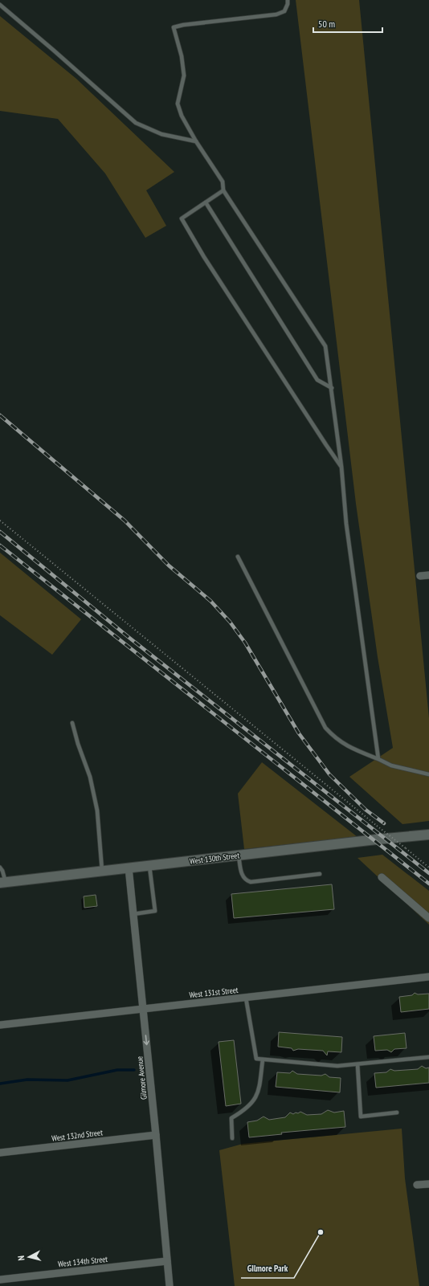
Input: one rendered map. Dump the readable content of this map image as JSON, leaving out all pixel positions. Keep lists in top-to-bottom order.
{
  "streets": {
    "main road": ["West 130th Street"],
    "street": [
      "West 131st Street",
      "Gilmore Avenue",
      "West 132nd Street",
      "West 134th Street"
    ]
  },
  "crossings": [
    ["West 130th Street", "Gilmore Avenue"],
    ["West 131st Street", "Gilmore Avenue"],
    ["Gilmore Avenue", "West 132nd Street"],
    ["Gilmore Avenue", "West 134th Street"]
  ],
  "places": ["GIlmore Park"],
  "scale_bar": "50 m",
  "north": "left"
}
